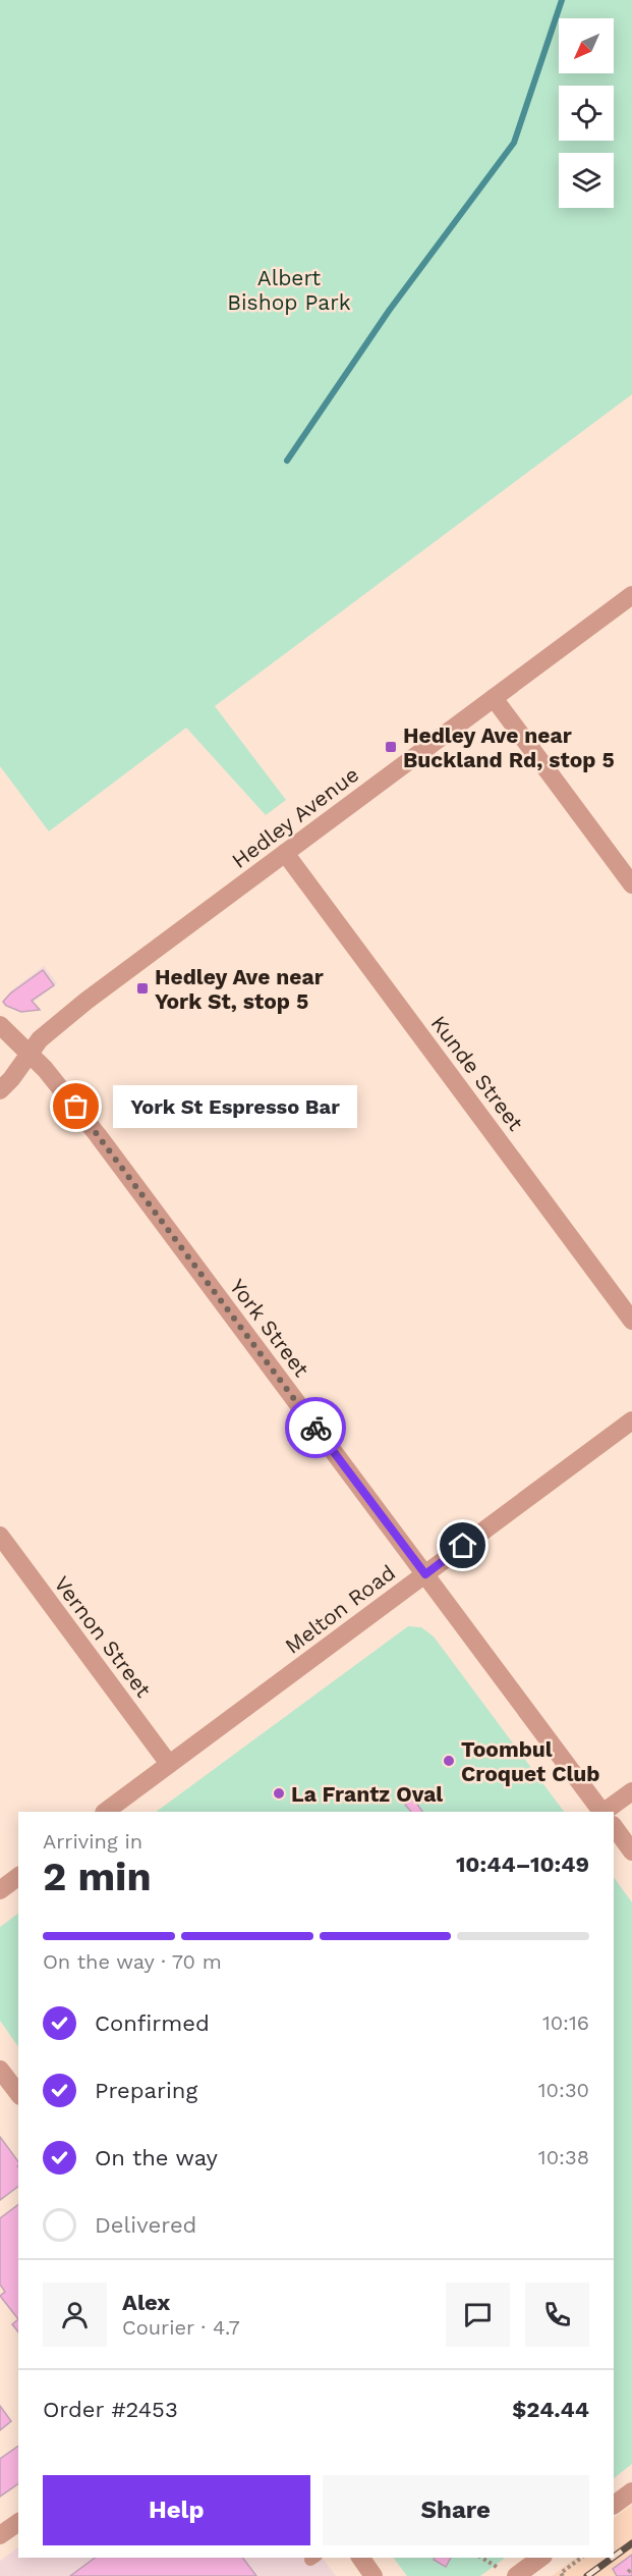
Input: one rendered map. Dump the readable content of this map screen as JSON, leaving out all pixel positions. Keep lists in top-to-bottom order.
{
  "streets": {
    "street": [
      "Hedley Avenue",
      "Kunde Street",
      "York Street",
      "Melton Road",
      "Vernon Street"
    ]
  },
  "crossings": [
    ["Hedley Avenue", "Kunde Street"],
    ["Hedley Avenue", "York Street"],
    ["York Street", "Melton Road"],
    ["Melton Road", "Vernon Street"]
  ],
  "parks": ["Albert Bishop Park"],
  "places": {
    "transit": ["Hedley Ave near Buckland Rd, stop 5", "Hedley Ave near York St, stop 5"],
    "other": ["York St Espresso Bar", "Toombul Croquet Club", "La Frantz Oval"]
  },
  "north": "bottom left",
  "page": {
    "bubble": "York St Espresso Bar",
    "heading": ["2 min", "Arriving in", "10:44–10:49"],
    "panel": [
      "Alex",
      "Courier · 4.7",
      "Order #2453",
      "$24.44"
    ],
    "bar": "On the way · 70 m",
    "list": [
      ["Confirmed", "10:16"],
      ["Preparing", "10:30"],
      ["On the way", "10:38"],
      "Delivered"
    ],
    "buttons": ["Help", "Share"]
  }
}
